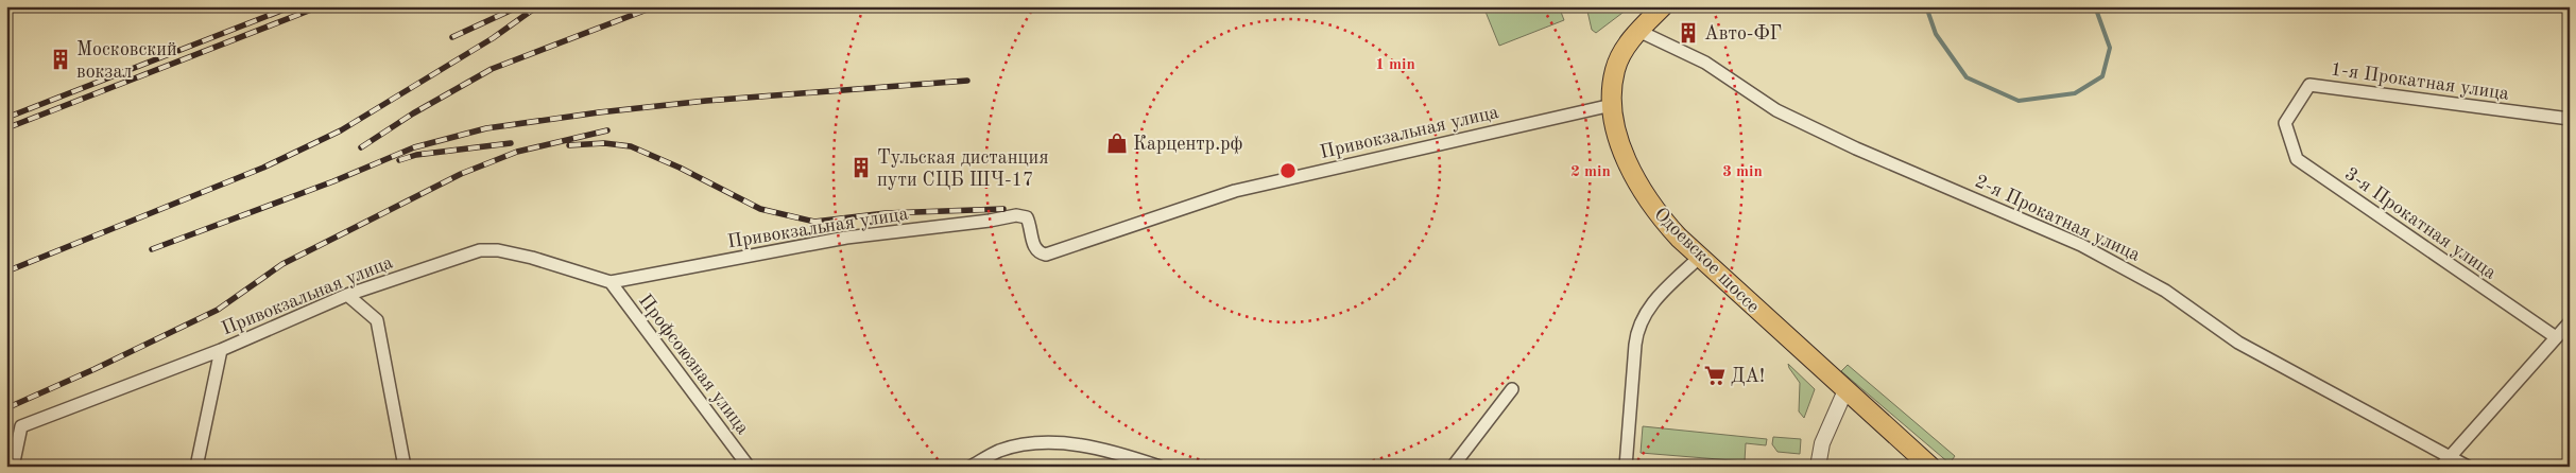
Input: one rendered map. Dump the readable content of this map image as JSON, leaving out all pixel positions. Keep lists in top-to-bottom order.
{
  "streets": {
    "main road": ["Одоевское шоссе"],
    "street": [
      "1-я Прокатная улица",
      "Привокзальная улица",
      "2-я Прокатная улица",
      "3-я Прокатная улица",
      "Профсоюзная улица"
    ]
  },
  "crossings": [
    ["1-я Прокатная улица", "3-я Прокатная улица"],
    ["Привокзальная улица", "Одоевское шоссе"],
    ["Привокзальная улица", "Профсоюзная улица"],
    ["2-я Прокатная улица", "Одоевское шоссе"]
  ],
  "places": {
    "building": ["Авто-ФГ", "Московский вокзал", "Тульская дистанция пути СЦБ ШЧ-17"],
    "shop": ["Карцентр.рф"],
    "supermarket": ["ДА!"]
  },
  "rings": ["1 min", "2 min", "3 min"]
}
